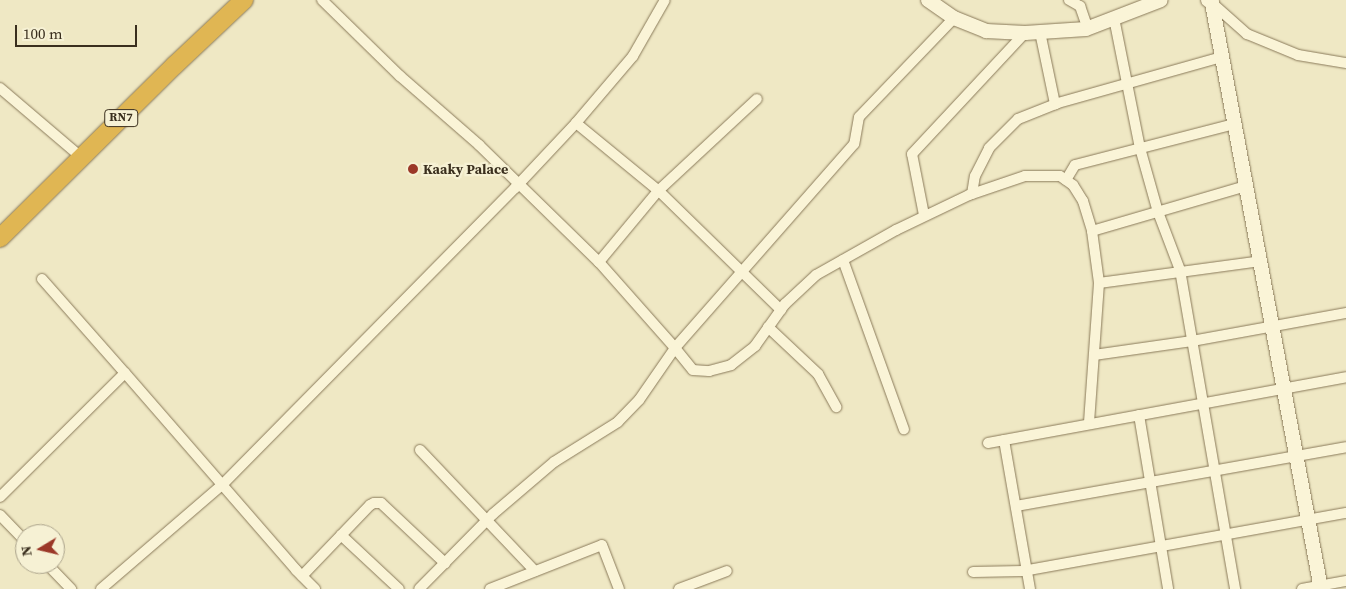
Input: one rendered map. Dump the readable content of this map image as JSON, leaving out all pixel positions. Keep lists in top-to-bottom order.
{
  "streets": {
    "highway": ["RN7"]
  },
  "places": ["Kaaky Palace"],
  "scale_bar": "100 m",
  "north": "left"
}
